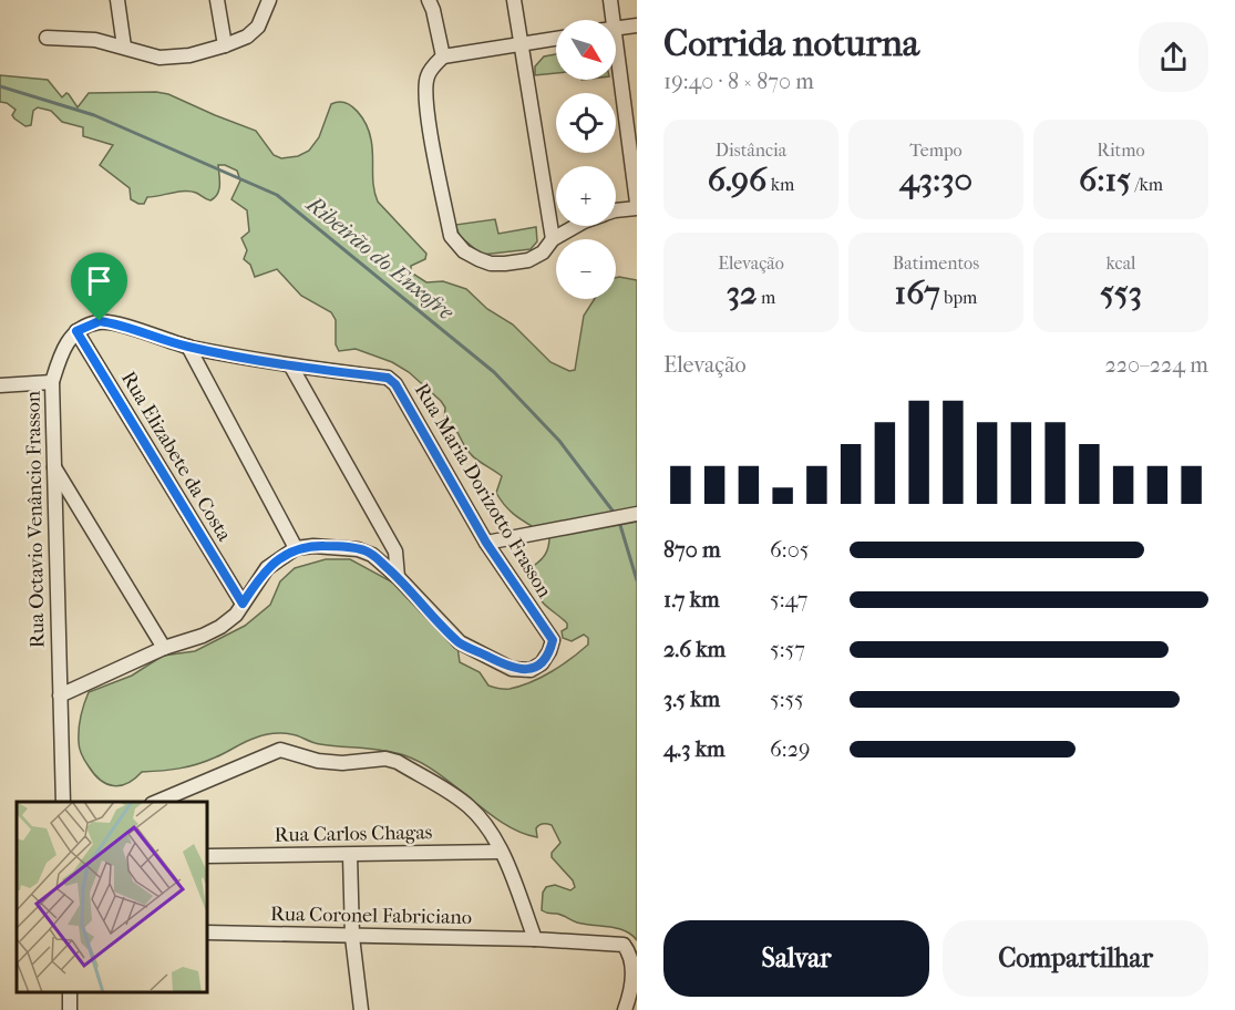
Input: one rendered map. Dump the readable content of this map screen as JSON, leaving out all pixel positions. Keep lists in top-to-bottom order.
{
  "streets": {
    "street": [
      "Rua Elizabete da Costa",
      "Rua Maria Dorizotto Frasson",
      "Rua Octavio Venâncio Frasson",
      "Rua Carlos Chagas",
      "Rua Coronel Fabriciano"
    ]
  },
  "crossings": [
    ["Rua Elizabete da Costa", "Rua Octavio Venâncio Frasson"]
  ],
  "water": ["Ribeirão do Enxofre"],
  "north": "bottom right",
  "page": {
    "heading": ["Corrida noturna", "19:40 · 8 × 870 m"],
    "map_buttons": ["+", "−"],
    "stats": [
      ["Distância", "6.96 km"],
      ["Tempo", "43:30"],
      ["Ritmo", "6:15 /km"],
      ["Elevação", "32 m"],
      ["Batimentos", "167 bpm"],
      ["kcal", "553"]
    ],
    "chart": ["Elevação", "220–224 m"],
    "list": [
      {
        "name": "870 m",
        "note": "6:05"
      },
      {
        "name": "1.7 km",
        "note": "5:47"
      },
      {
        "name": "2.6 km",
        "note": "5:57"
      },
      {
        "name": "3.5 km",
        "note": "5:55"
      },
      {
        "name": "4.3 km",
        "note": "6:29"
      }
    ],
    "buttons": ["Salvar", "Compartilhar"]
  }
}
